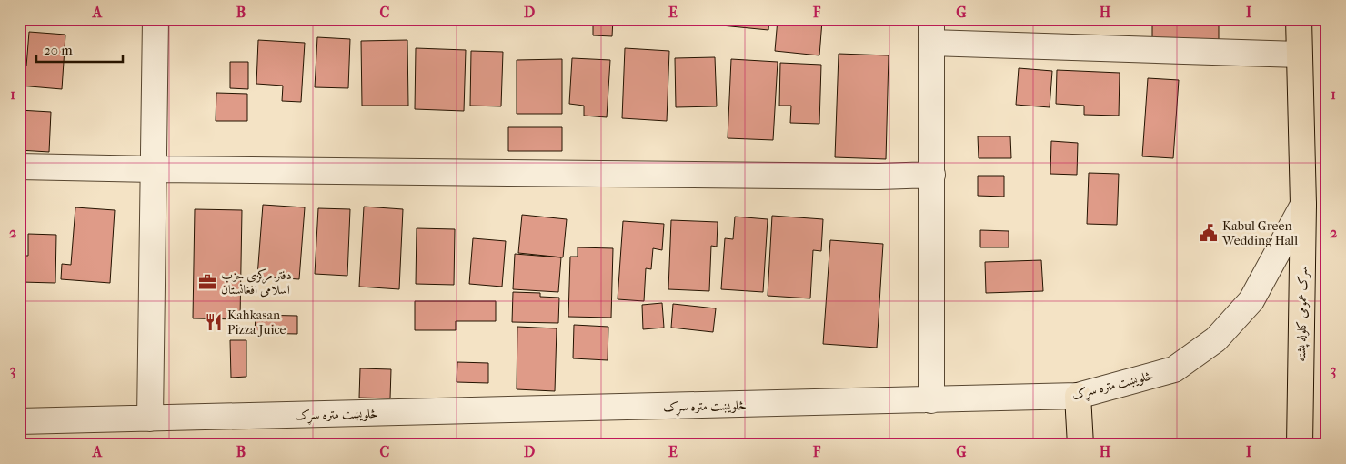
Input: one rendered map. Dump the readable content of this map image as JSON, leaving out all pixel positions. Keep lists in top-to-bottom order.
{
  "streets": {
    "main road": ["سرک عمومی کلوله پشته"],
    "street": ["څلویښت متره سړک"]
  },
  "crossings": [
    ["سرک عمومی کلوله پشته", "څلویښت متره سړک"]
  ],
  "places": {
    "public building": ["Kabul Green Wedding Hall"],
    "office": ["دفتر مرکزی حزب اسلامی افغانستان"],
    "restaurant": ["Kahkasan Pizza Juice"]
  },
  "scale_bar": "20 m",
  "grid": {
    "columns": [
      "A",
      "B",
      "C",
      "D",
      "E",
      "F",
      "G",
      "H",
      "I"
    ],
    "rows": ["1", "2", "3"]
  }
}
